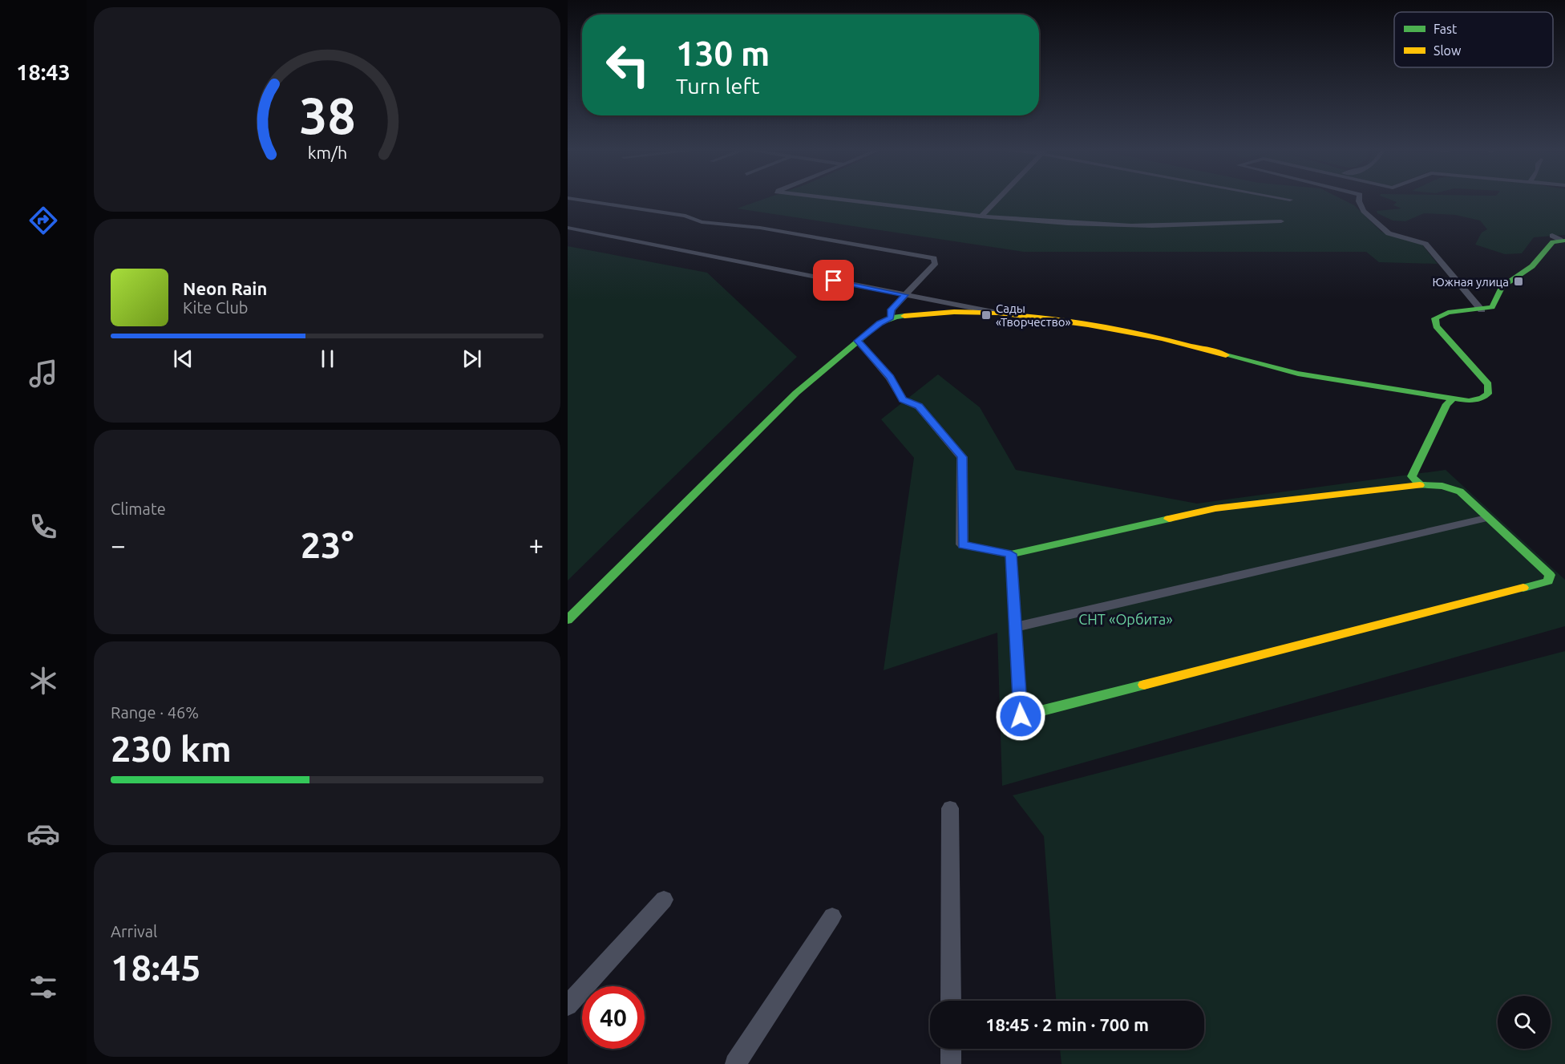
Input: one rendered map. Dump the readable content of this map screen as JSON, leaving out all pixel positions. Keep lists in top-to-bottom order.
{
  "parks": ["СНТ «Орбита»"],
  "places": {
    "transit": ["Южная улица", "Сады «Творчество»"]
  },
  "legend": ["Fast", "Slow"],
  "page": {
    "tabs": "18:43",
    "turn": ["130 m", "Turn left"],
    "song": ["Neon Rain", "Kite Club"],
    "tile": [
      "Climate",
      ["Range · 46%", "230 km"],
      ["Arrival", "18:45"]
    ],
    "heat": ["−", "23°", "+"],
    "limit": "40",
    "trip": "18:45 · 2 min · 700 m",
    "gauge": ["38", "km/h"]
  }
}
